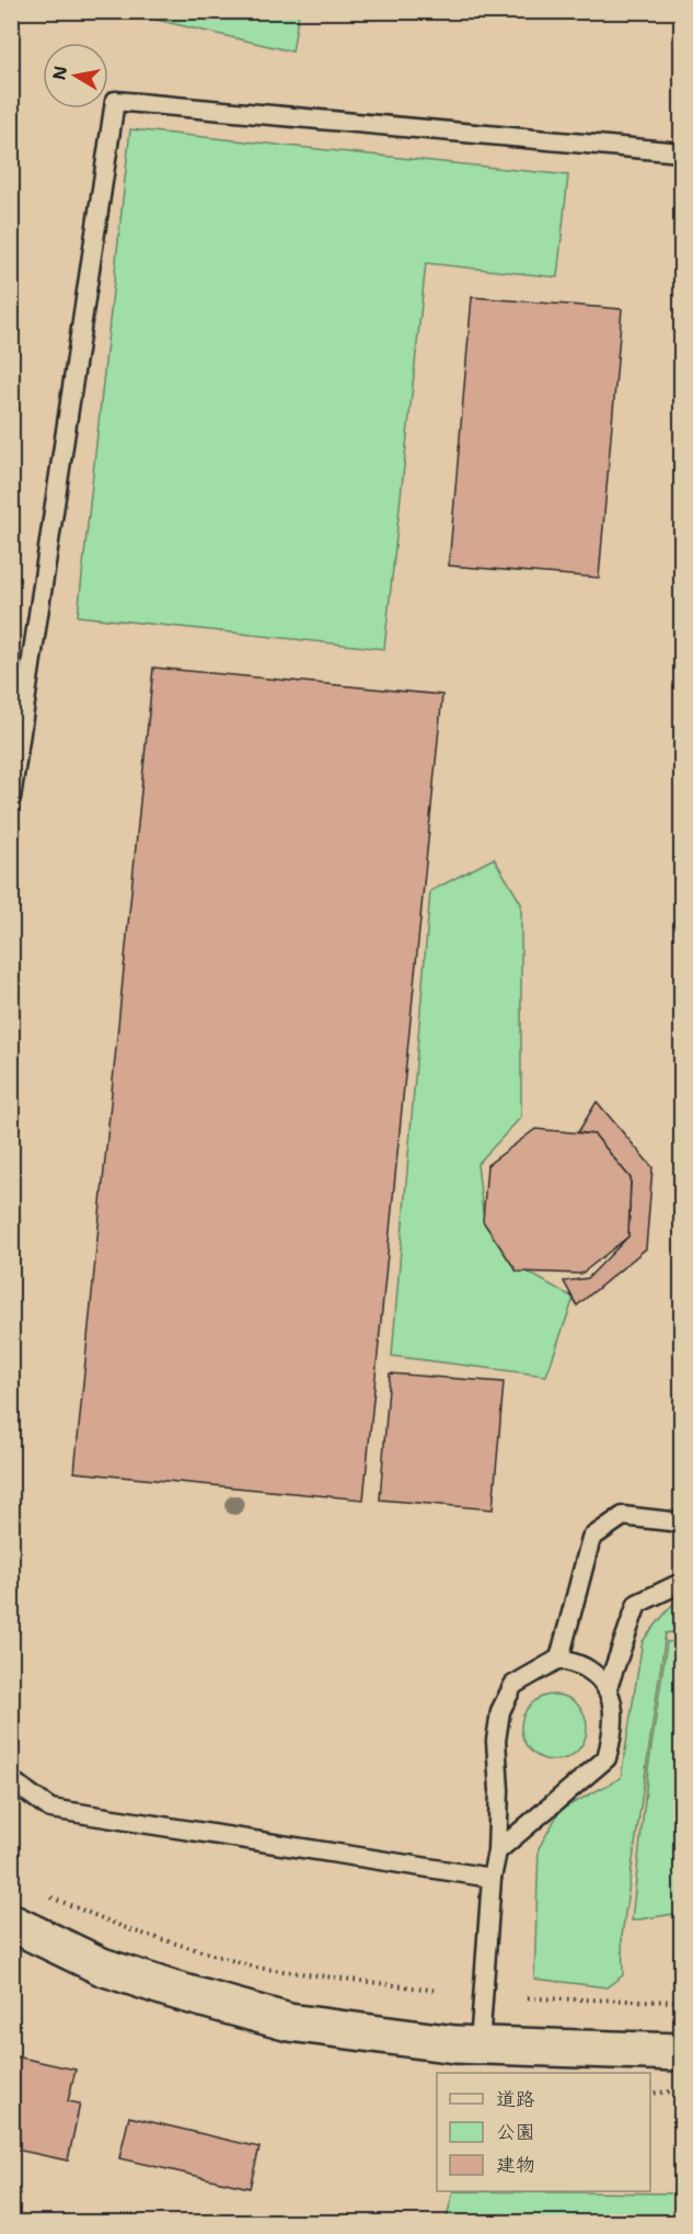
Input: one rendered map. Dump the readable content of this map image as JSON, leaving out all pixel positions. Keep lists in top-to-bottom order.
{
  "legend": ["道路", "公園", "建物"],
  "north": "left"
}
